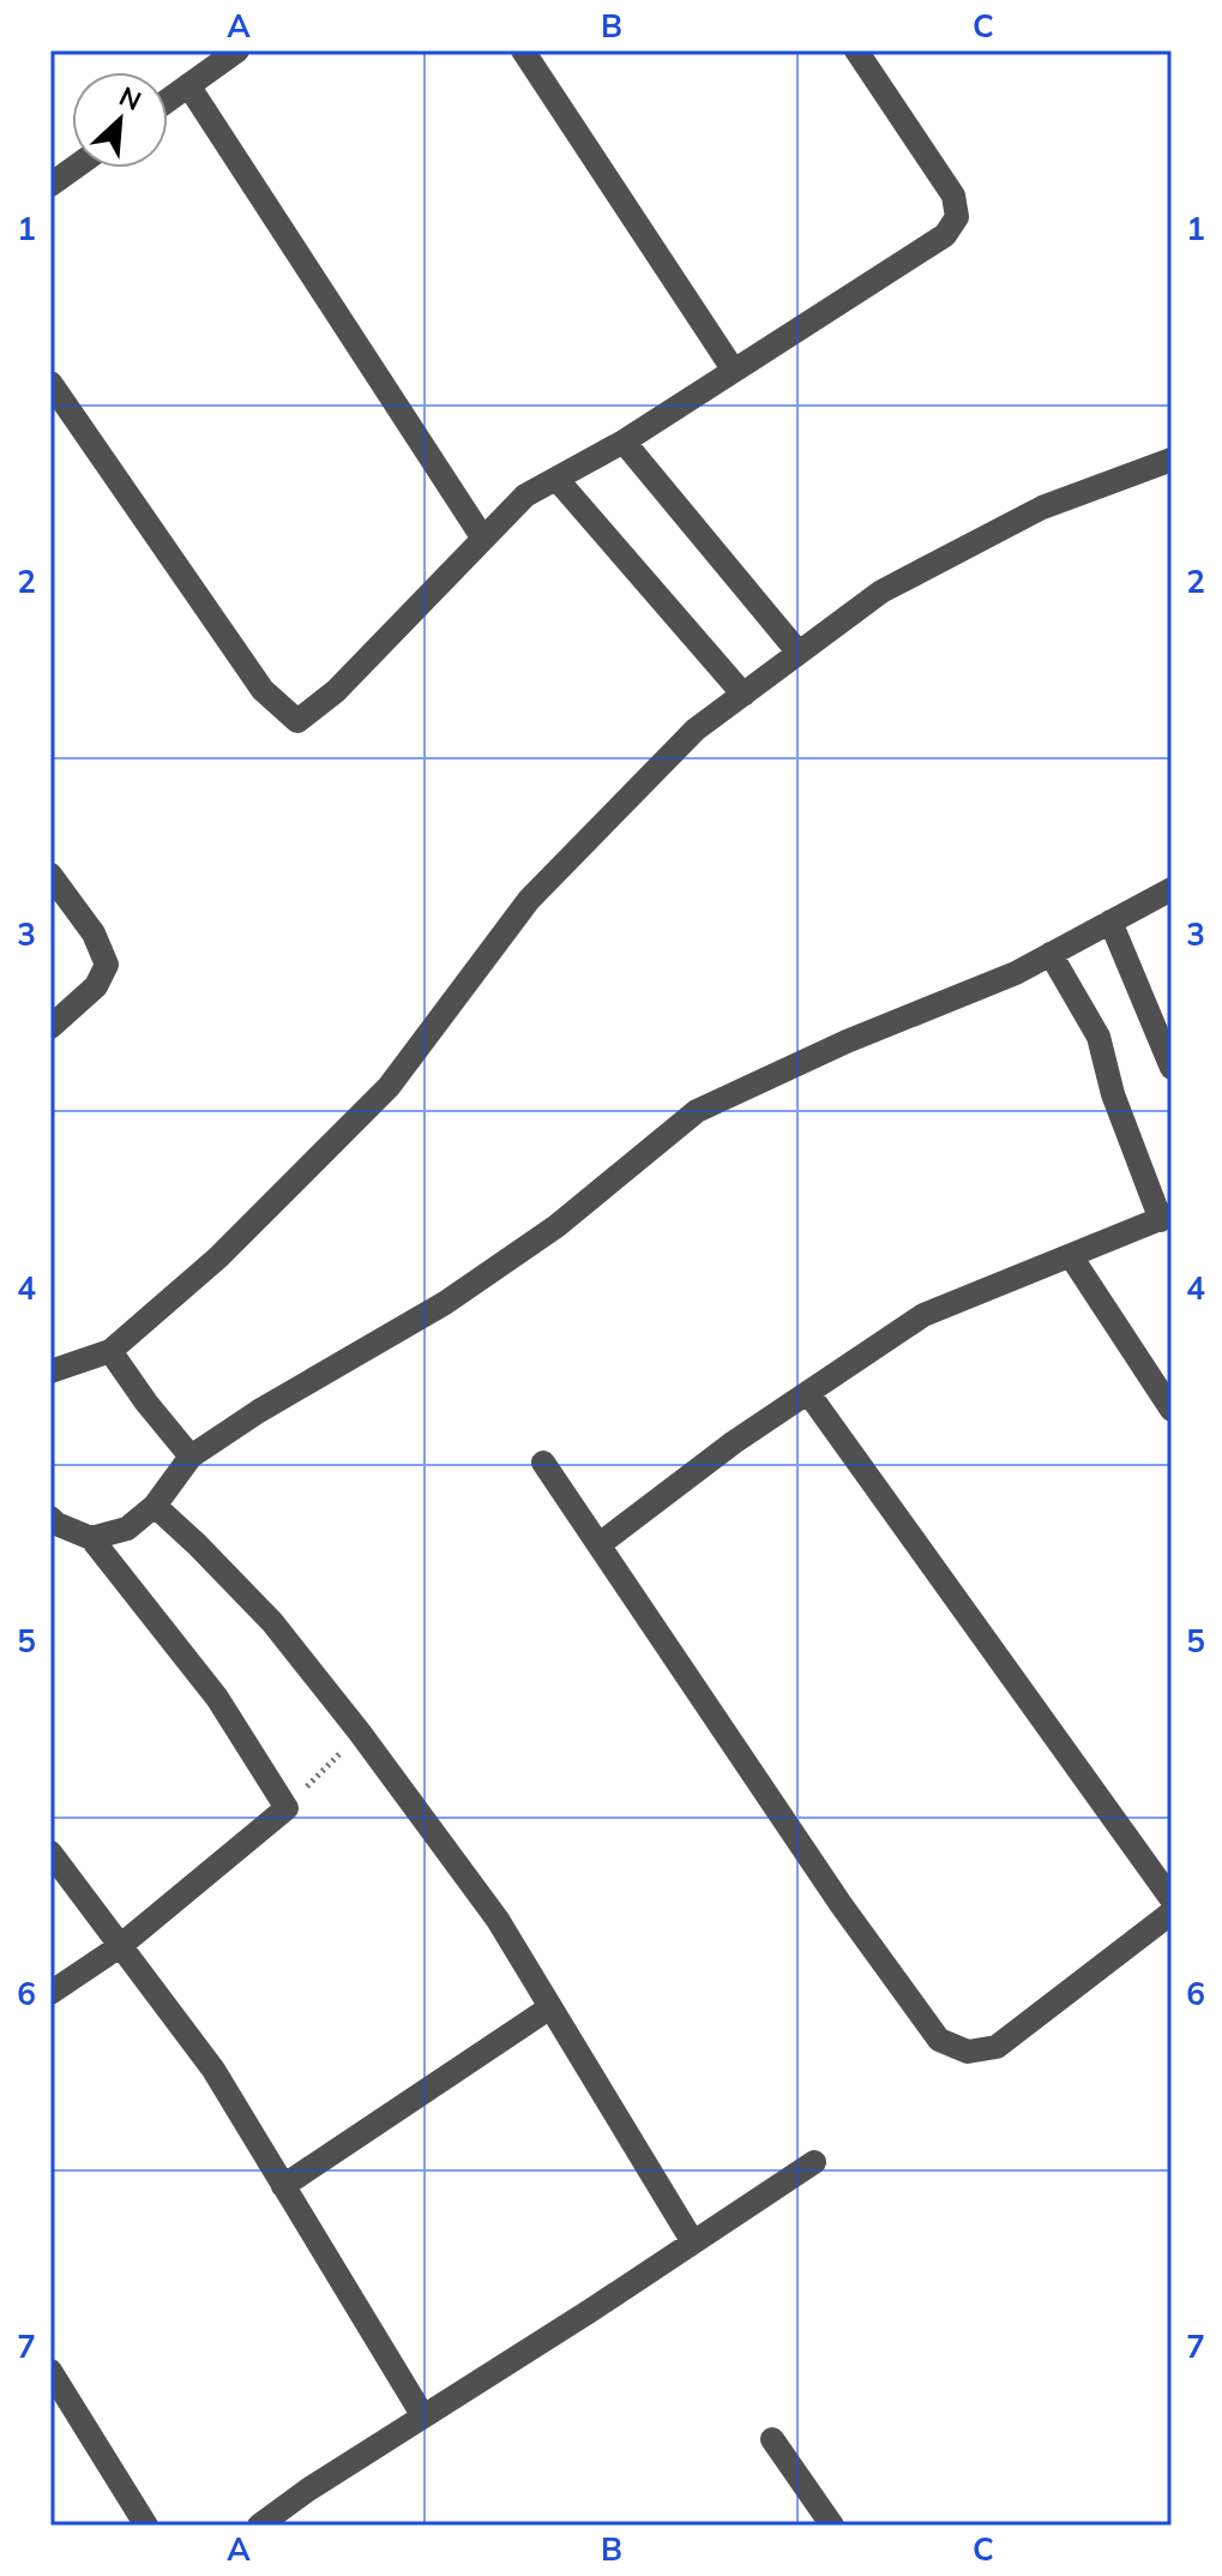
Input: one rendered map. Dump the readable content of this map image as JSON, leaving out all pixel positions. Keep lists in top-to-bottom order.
{
  "north": "top right",
  "grid": {
    "columns": ["A", "B", "C"],
    "rows": [
      "1",
      "2",
      "3",
      "4",
      "5",
      "6",
      "7"
    ]
  }
}
